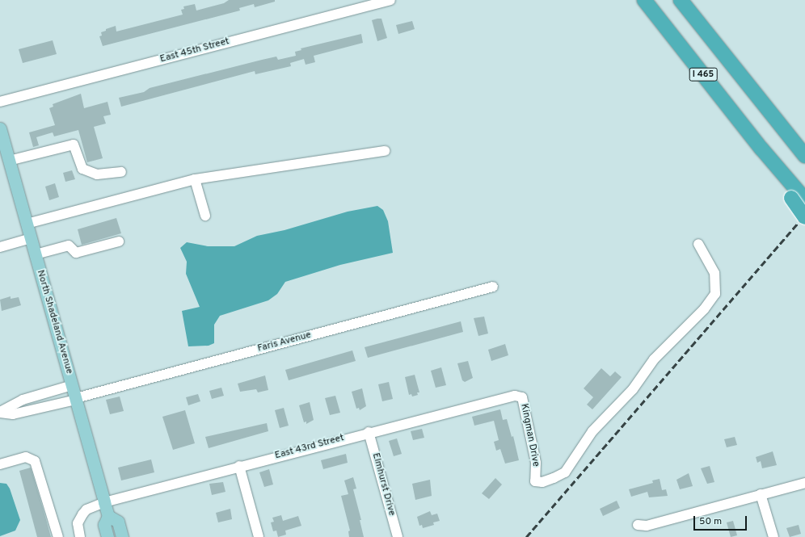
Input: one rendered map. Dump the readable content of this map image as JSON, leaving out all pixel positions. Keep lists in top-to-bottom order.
{
  "streets": {
    "highway": ["I 465"],
    "main road": ["North Shadeland Avenue"],
    "street": [
      "East 45th Street",
      "Faris Avenue",
      "Kingman Drive",
      "East 43rd Street",
      "Elmhurst Drive"
    ]
  },
  "crossings": [
    ["North Shadeland Avenue", "Faris Avenue"],
    ["North Shadeland Avenue", "East 43rd Street"],
    ["Kingman Drive", "East 43rd Street"],
    ["East 43rd Street", "Elmhurst Drive"]
  ],
  "scale_bar": "50 m"
}
